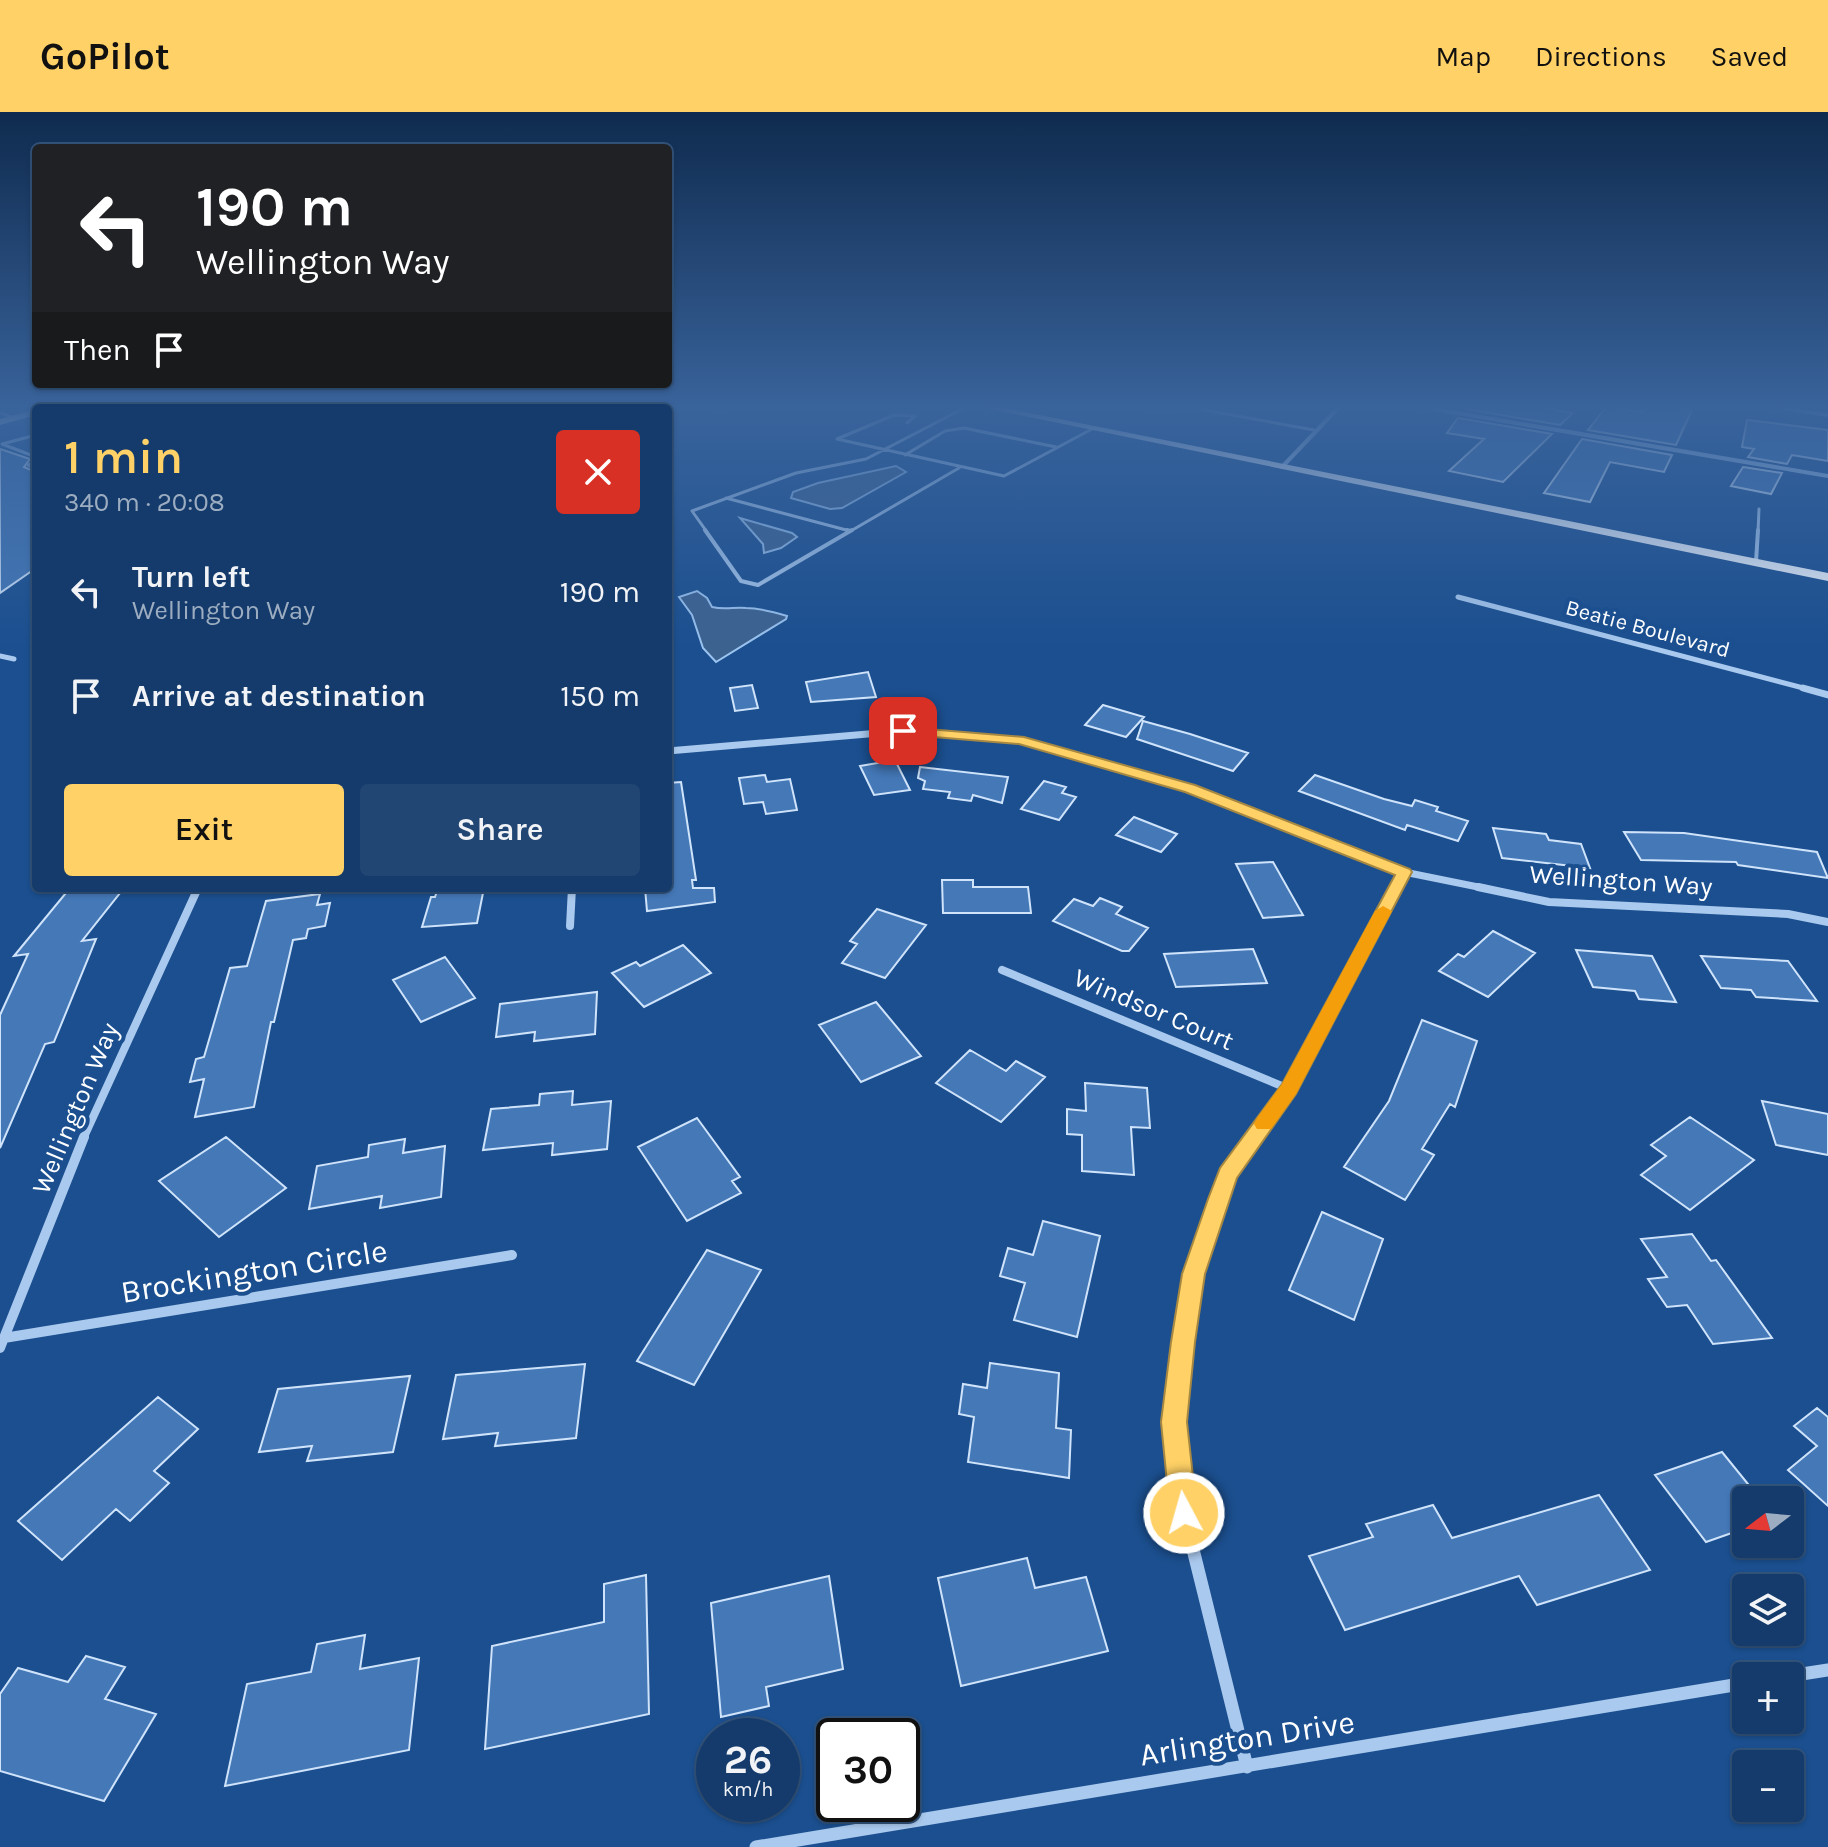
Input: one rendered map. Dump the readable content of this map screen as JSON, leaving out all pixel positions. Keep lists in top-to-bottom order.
{
  "streets": {
    "street": [
      "Beatie Boulevard",
      "Wellington Way",
      "Windsor Court",
      "Brockington Circle",
      "Arlington Drive"
    ]
  },
  "crossings": [
    ["Wellington Way", "Brockington Circle"]
  ],
  "north": "left",
  "page": {
    "header": "GoPilot",
    "nav": ["Map", "Directions", "Saved"],
    "turn": ["190 m", "Wellington Way"],
    "then": "Then",
    "heading": ["1 min", "340 m · 20:08"],
    "list": [
      {
        "name": "Turn left",
        "note": "Wellington Way",
        "value": "190 m"
      },
      {
        "name": "Arrive at destination",
        "value": "150 m"
      }
    ],
    "buttons": ["Exit", "Share"],
    "map_buttons": ["+", "−"],
    "speed": "26 km/h",
    "limit": "30"
  }
}
